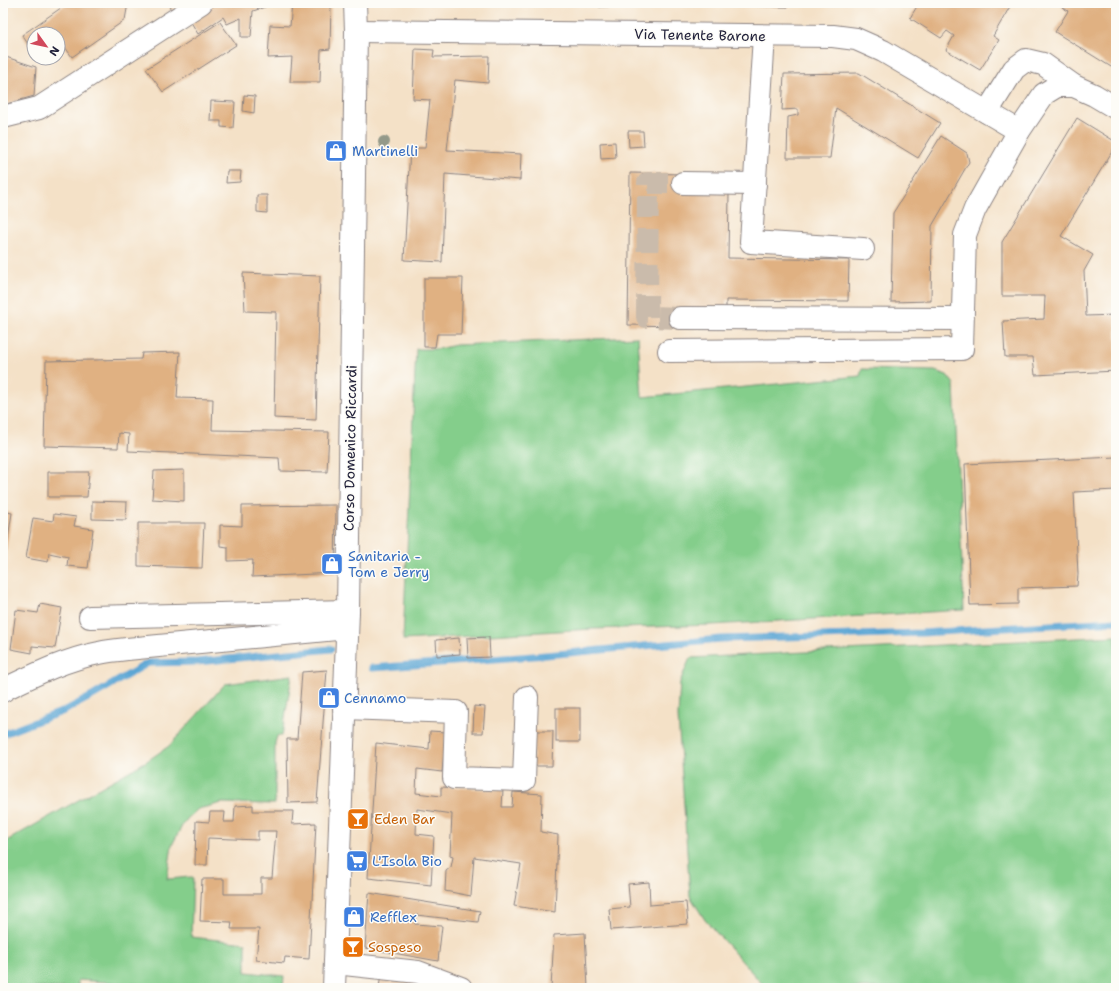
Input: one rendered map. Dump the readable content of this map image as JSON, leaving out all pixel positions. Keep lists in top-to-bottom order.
{
  "streets": {
    "street": ["Via Tenente Barone", "Corso Domenico Riccardi"]
  },
  "crossings": [
    ["Via Tenente Barone", "Corso Domenico Riccardi"]
  ],
  "places": {
    "shop": [
      "Martinelli",
      "Sanitaria - Tom e Jerry",
      "Cennamo",
      "Refflex"
    ],
    "bar": ["Eden Bar", "Sospeso"],
    "supermarket": ["L'Isola Bio"]
  },
  "north": "bottom right"
}
